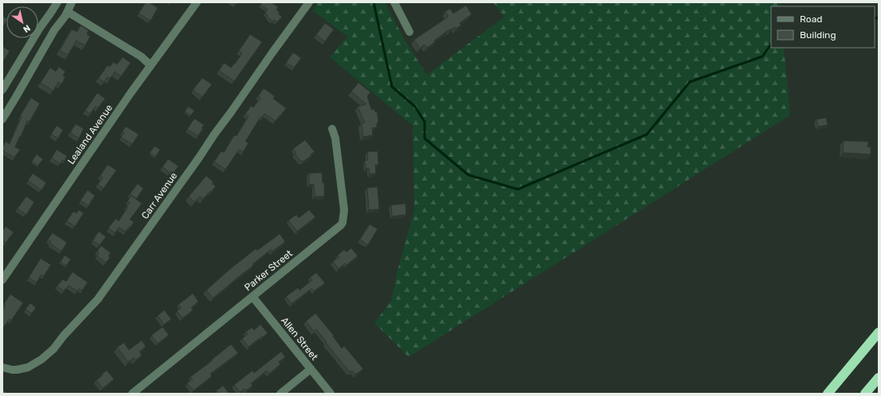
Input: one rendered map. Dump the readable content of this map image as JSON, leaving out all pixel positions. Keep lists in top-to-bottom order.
{
  "streets": {
    "street": [
      "Lealand Avenue",
      "Carr Avenue",
      "Parker Street",
      "Allen Street"
    ]
  },
  "crossings": [
    ["Parker Street", "Allen Street"]
  ],
  "legend": ["Road", "Building"],
  "north": "bottom right"
}
